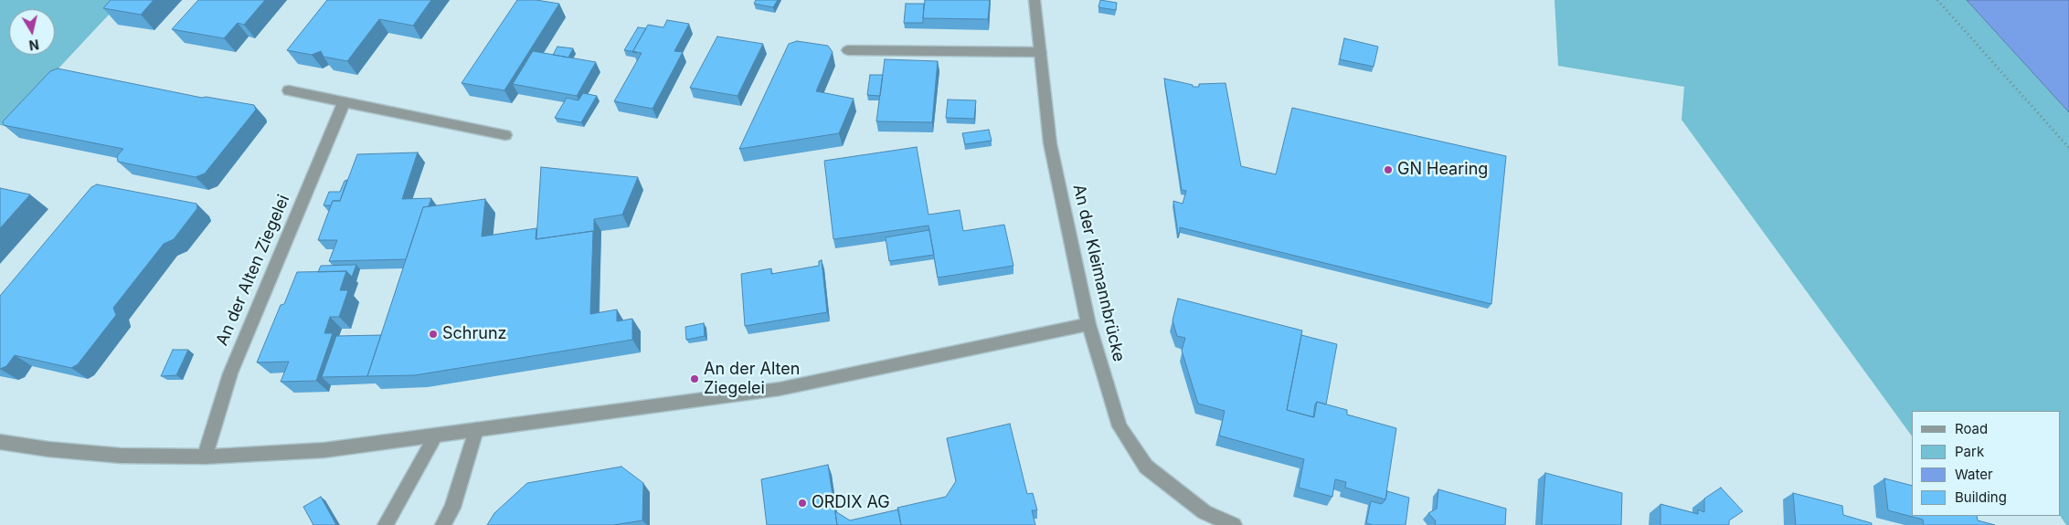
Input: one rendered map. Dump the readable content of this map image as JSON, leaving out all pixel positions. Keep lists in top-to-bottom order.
{
  "streets": {
    "street": ["An der Alten Ziegelei", "An der Kleimannbrücke"]
  },
  "places": [
    "GN Hearing",
    "Schrunz",
    "An der Alten Ziegelei",
    "ORDIX AG"
  ],
  "legend": [
    "Road",
    "Park",
    "Water",
    "Building"
  ],
  "north": "bottom"
}
